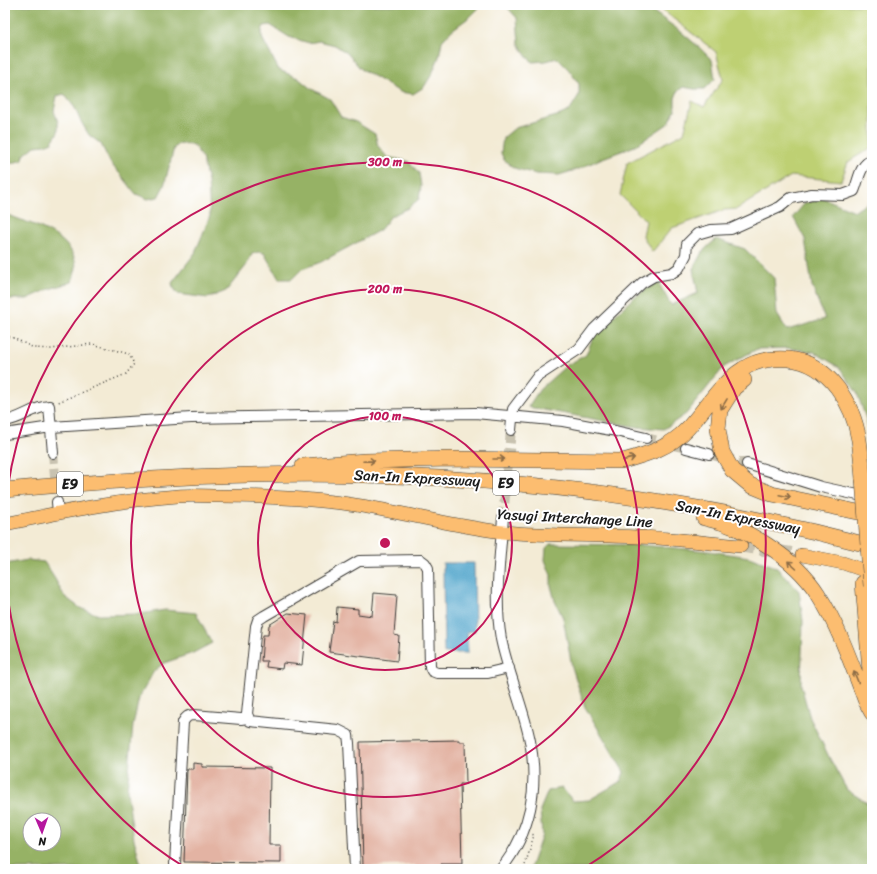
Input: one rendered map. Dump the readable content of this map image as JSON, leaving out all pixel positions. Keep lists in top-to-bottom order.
{
  "streets": {
    "highway": ["San-In Expressway", "E9"],
    "main road": ["Yasugi Interchange Line"]
  },
  "north": "bottom",
  "rings": ["300 m", "200 m", "100 m"]
}
